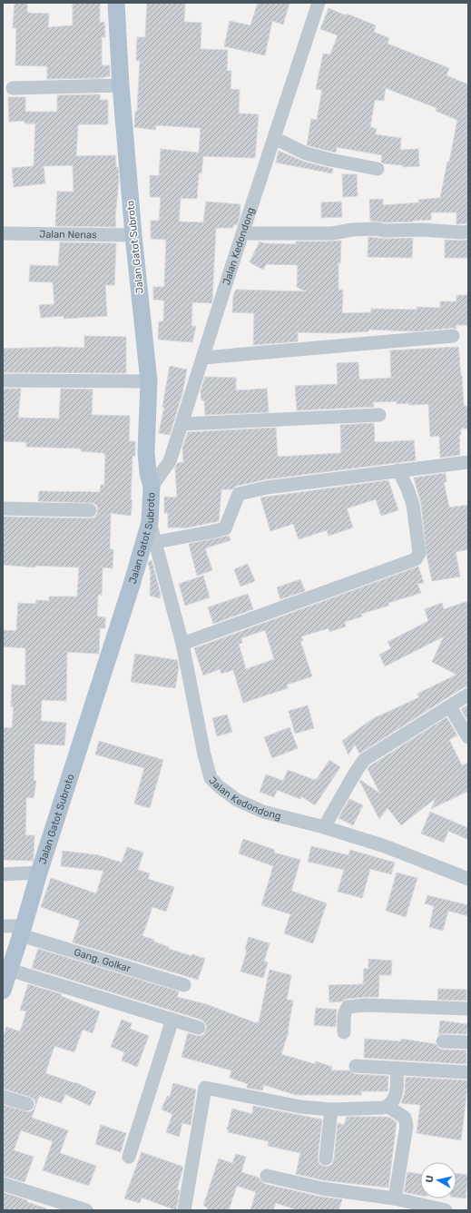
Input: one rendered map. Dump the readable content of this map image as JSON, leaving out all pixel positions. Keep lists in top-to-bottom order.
{
  "streets": {
    "main road": ["Jalan Gatot Subroto"],
    "street": ["Jalan Nenas", "Jalan Kedondong", "Gang. Golkar"]
  },
  "crossings": [
    ["Jalan Nenas", "Jalan Gatot Subroto"],
    ["Jalan Gatot Subroto", "Jalan Kedondong"],
    ["Jalan Gatot Subroto", "Gang. Golkar"]
  ],
  "north": "left"
}
